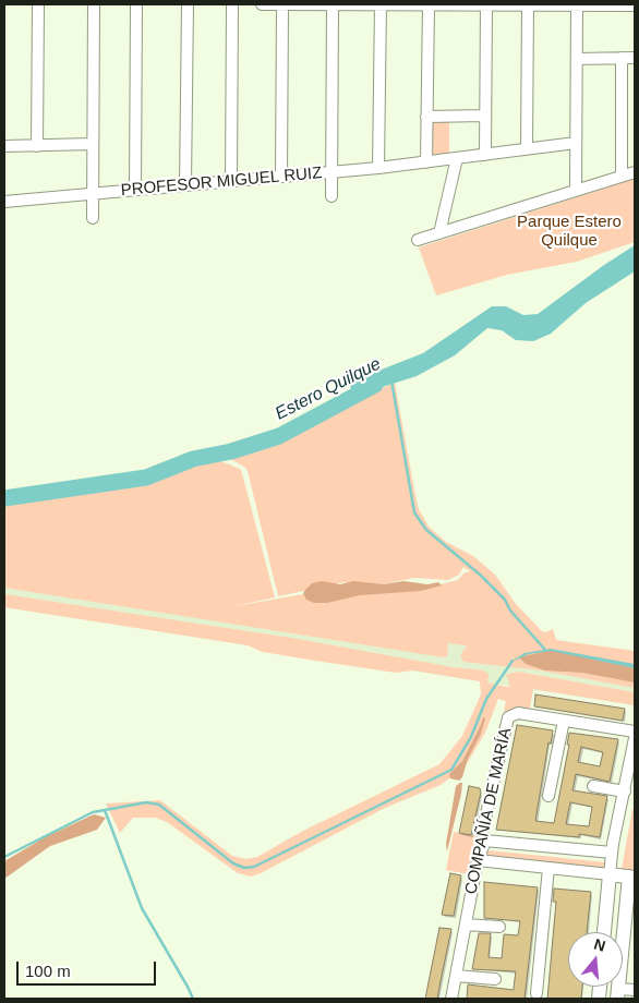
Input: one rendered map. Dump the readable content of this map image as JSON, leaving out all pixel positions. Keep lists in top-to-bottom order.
{
  "streets": {
    "street": ["PROFESOR MIGUEL RUIZ", "COMPAÑÍA DE MARÍA"]
  },
  "water": ["Estero Quilque"],
  "parks": ["Parque Estero Quilque"],
  "scale_bar": "100 m",
  "north": "top"
}
